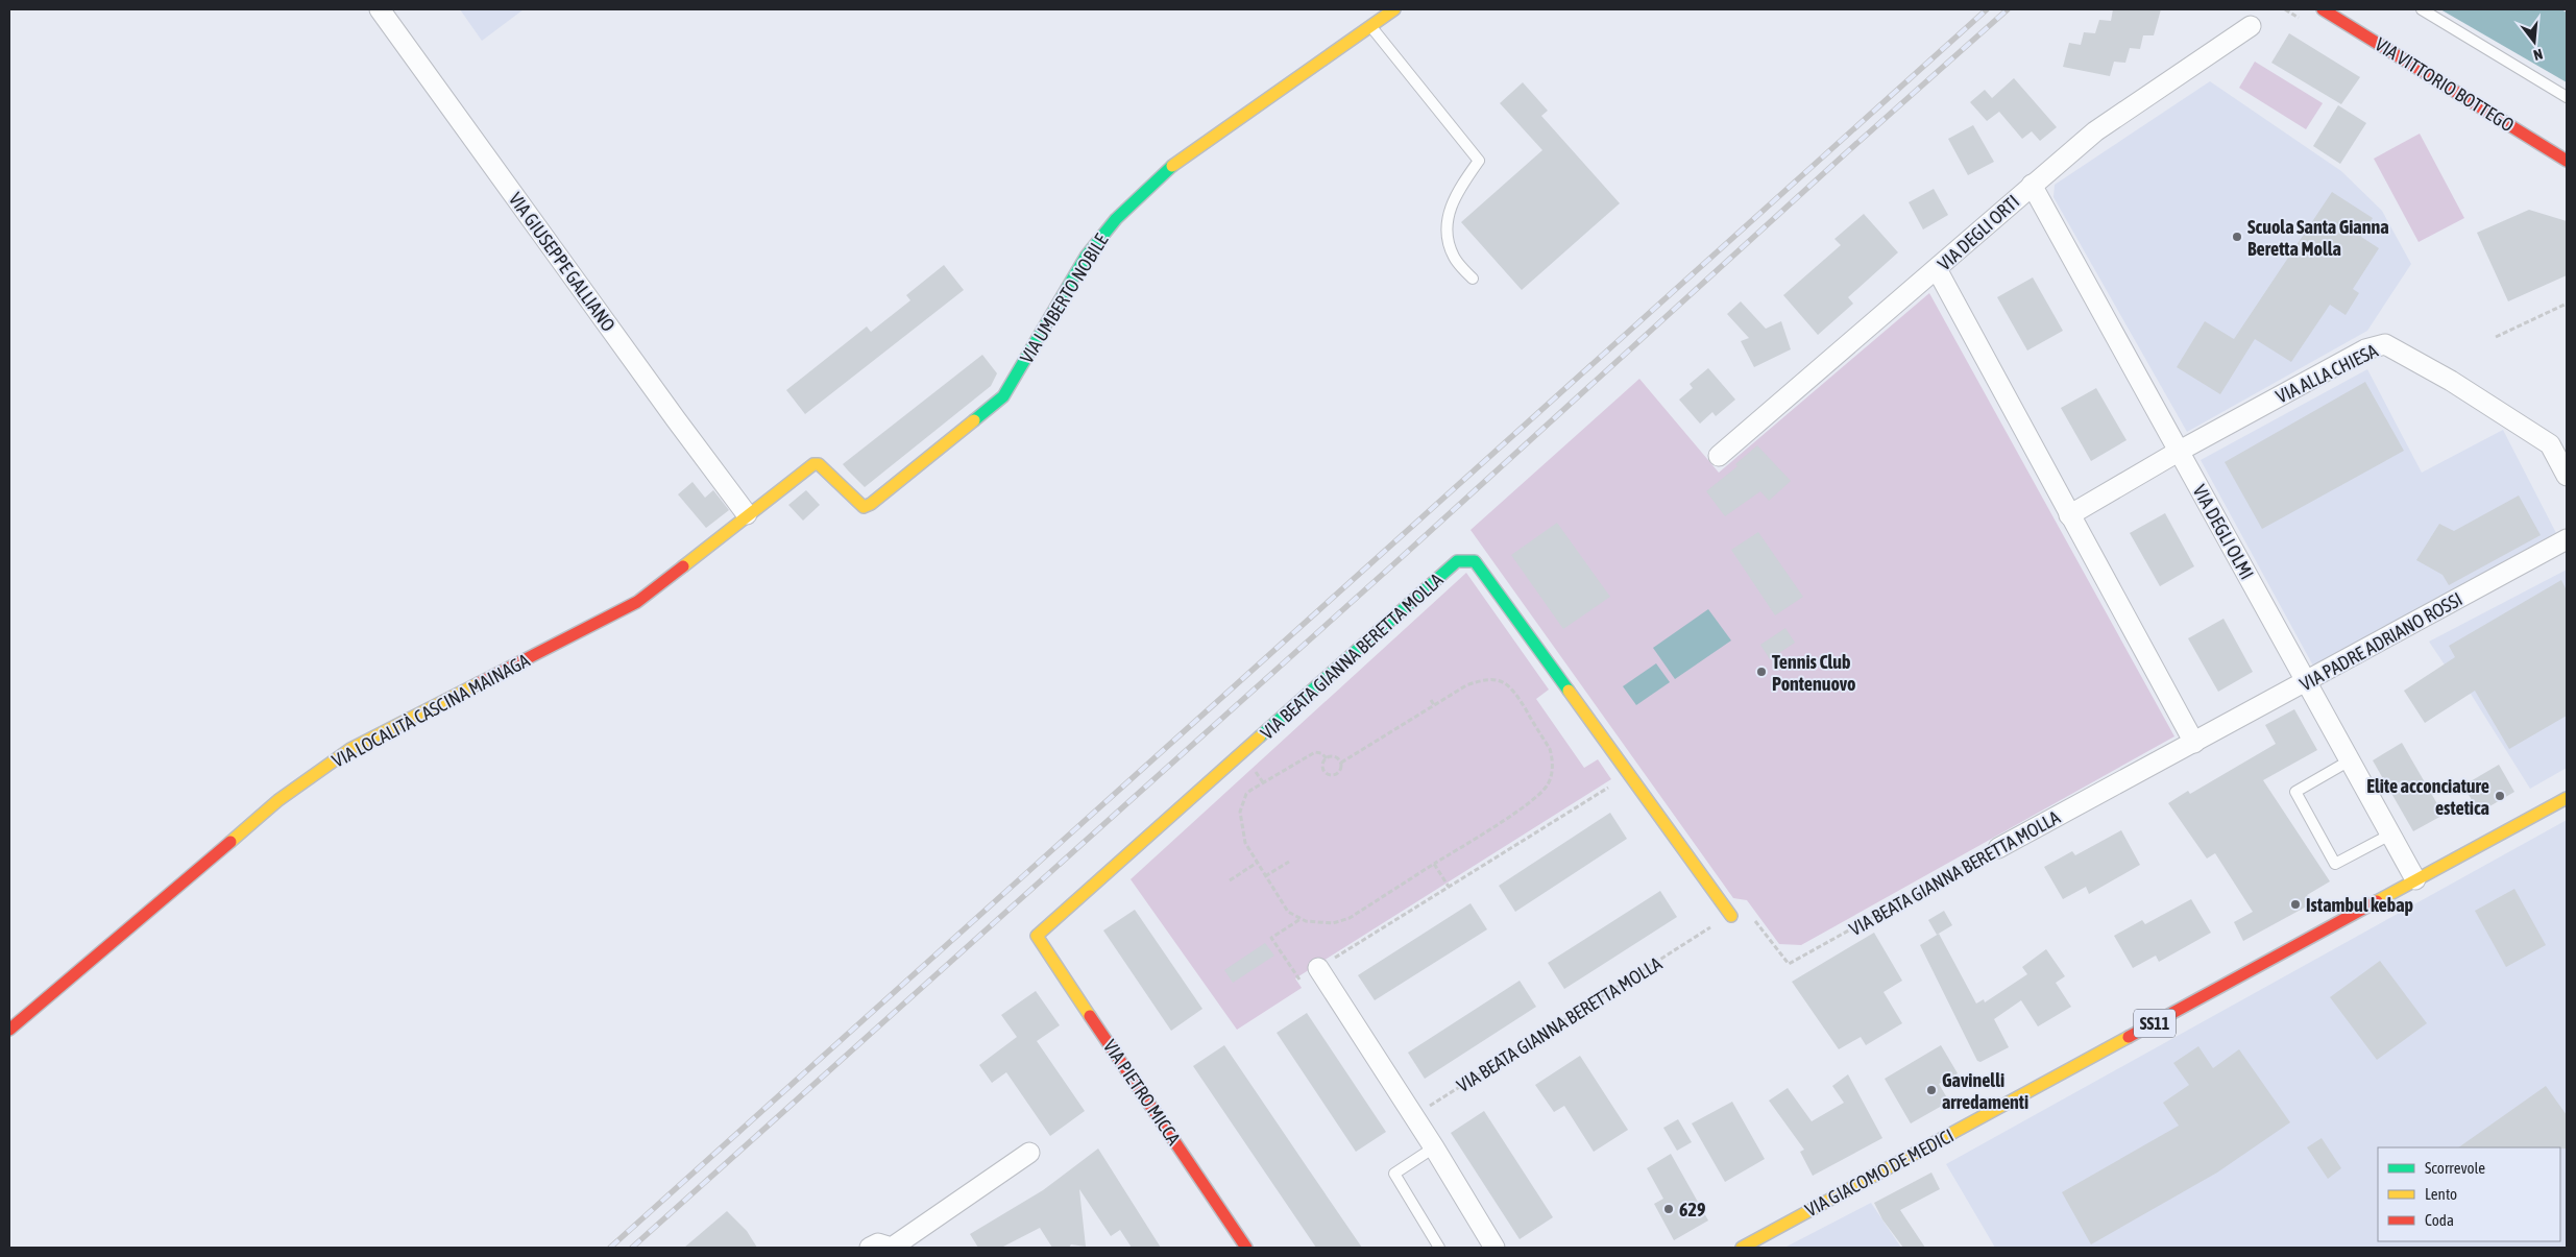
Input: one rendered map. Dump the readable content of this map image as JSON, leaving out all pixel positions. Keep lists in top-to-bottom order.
{
  "streets": {
    "street": [
      "VIA VITTORIO BOTTEGO",
      "VIA DEGLI ORTI",
      "VIA GIUSEPPE GALLIANO",
      "VIA UMBERTO NOBILE",
      "VIA ALLA CHIESA",
      "VIA DEGLI OLMI",
      "VIA PADRE ADRIANO ROSSI",
      "VIA BEATA GIANNA BERETTA MOLLA",
      "VIA LOCALITÀ CASCINA MAINAGA",
      "SS11",
      "VIA PIETRO MICCA",
      "VIA GIACOMO DE MEDICI"
    ]
  },
  "crossings": [
    ["VIA DEGLI ORTI", "VIA DEGLI OLMI"],
    ["VIA GIUSEPPE GALLIANO", "VIA UMBERTO NOBILE"],
    ["VIA GIUSEPPE GALLIANO", "VIA LOCALITÀ CASCINA MAINAGA"],
    ["VIA UMBERTO NOBILE", "VIA LOCALITÀ CASCINA MAINAGA"],
    ["VIA ALLA CHIESA", "VIA DEGLI OLMI"],
    ["VIA DEGLI OLMI", "VIA PADRE ADRIANO ROSSI"],
    ["VIA DEGLI OLMI", "VIA GIACOMO DE MEDICI"],
    ["VIA PADRE ADRIANO ROSSI", "VIA BEATA GIANNA BERETTA MOLLA"],
    ["VIA BEATA GIANNA BERETTA MOLLA", "VIA PIETRO MICCA"]
  ],
  "places": [
    "Scuola Santa Gianna Beretta Molla",
    "Tennis Club Pontenuovo",
    "Elite acconciature estetica",
    "Istambul kebap",
    "Gavinelli arredamenti",
    "629"
  ],
  "legend": ["Scorrevole", "Lento", "Coda"],
  "north": "bottom"
}
